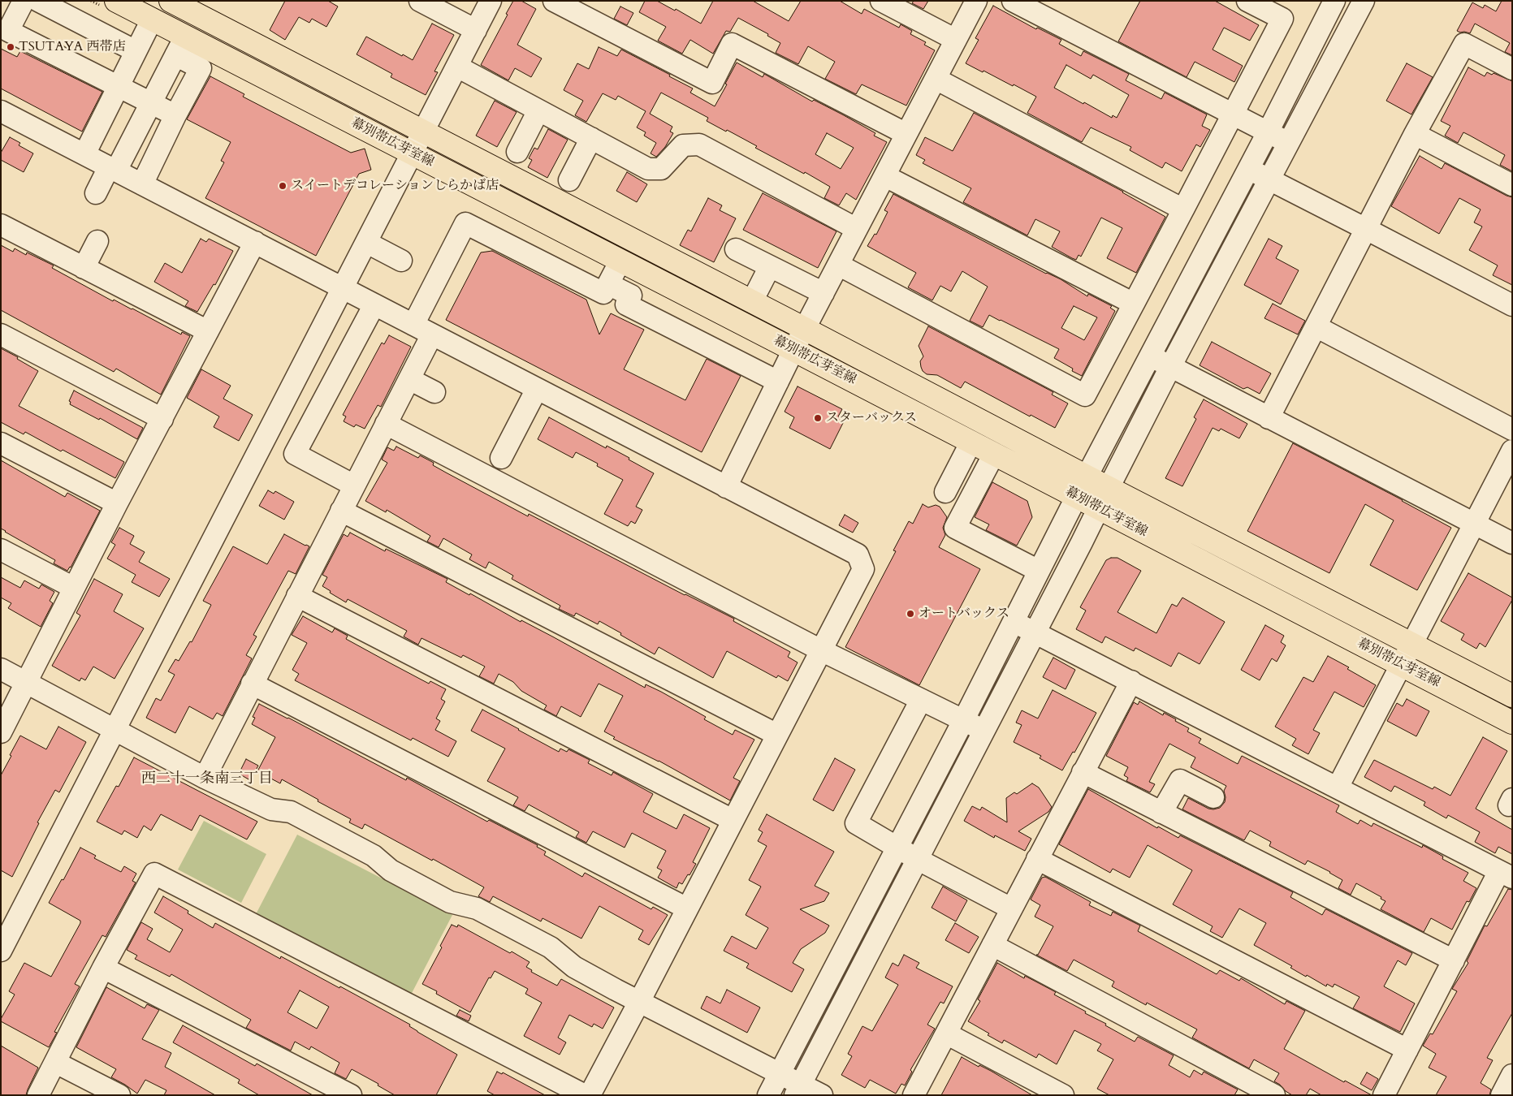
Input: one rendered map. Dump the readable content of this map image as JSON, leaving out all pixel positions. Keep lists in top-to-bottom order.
{
  "streets": {
    "main road": ["幕別帯広芽室線"]
  },
  "districts": ["西二十一条南三丁目"],
  "places": [
    "TSUTAYA 西帯店",
    "スイートデコレーションしらかば店",
    "スターバックス",
    "オートバックス"
  ]
}
